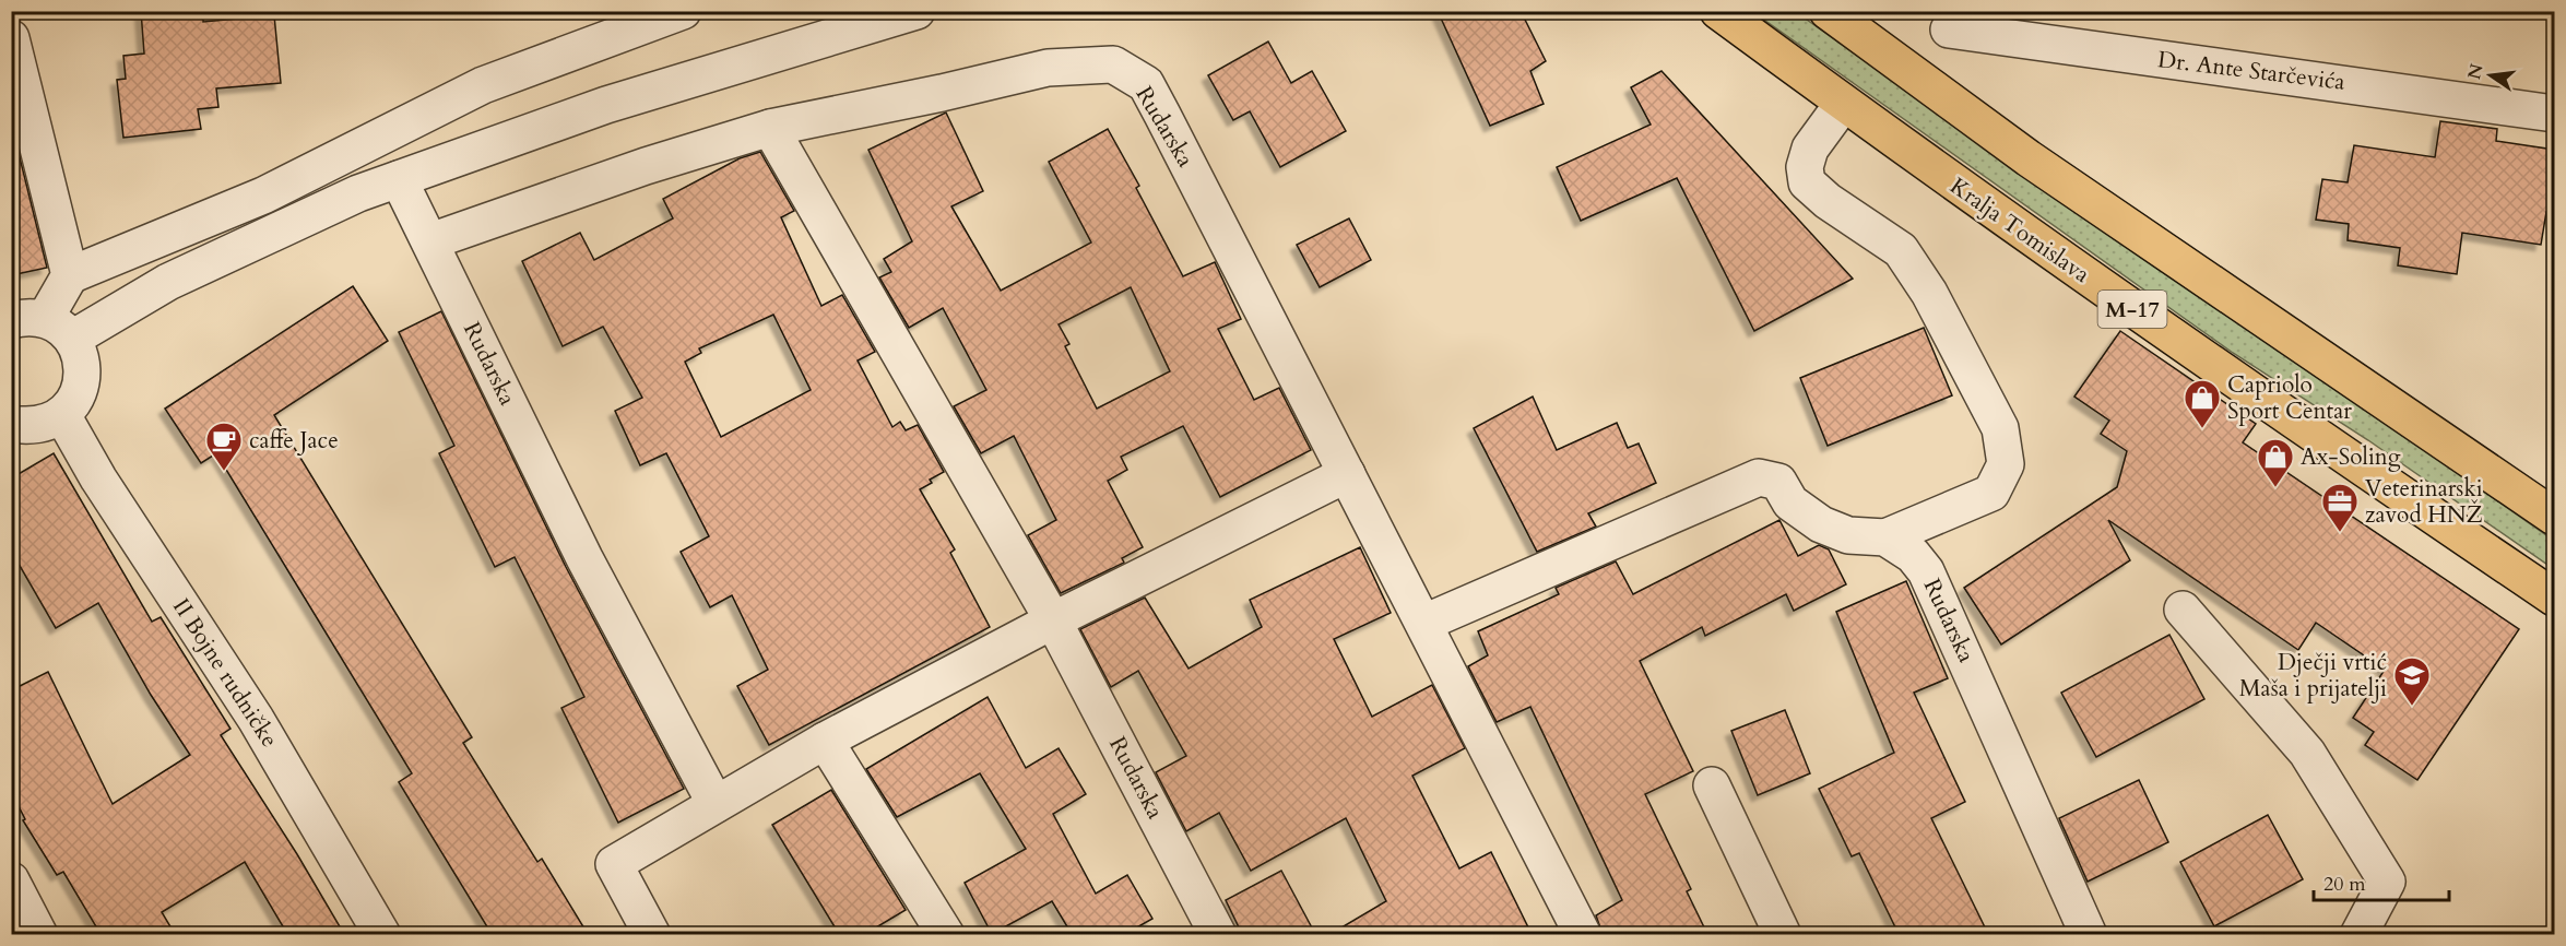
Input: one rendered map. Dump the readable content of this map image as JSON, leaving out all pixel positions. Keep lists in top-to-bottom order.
{
  "streets": {
    "main road": ["Kralja Tomislava", "M-17"],
    "street": ["Dr. Ante Starčevića", "Rudarska", "II Bojne rudničke"]
  },
  "places": {
    "shop": ["Capriolo Sport Centar", "Ax-Soling"],
    "cafe": ["caffe Jace"],
    "office": ["Veterinarski zavod HNŽ"],
    "school or university": ["Dječji vrtić Maša i prijatelji"]
  },
  "scale_bar": "20 m",
  "north": "left"
}
